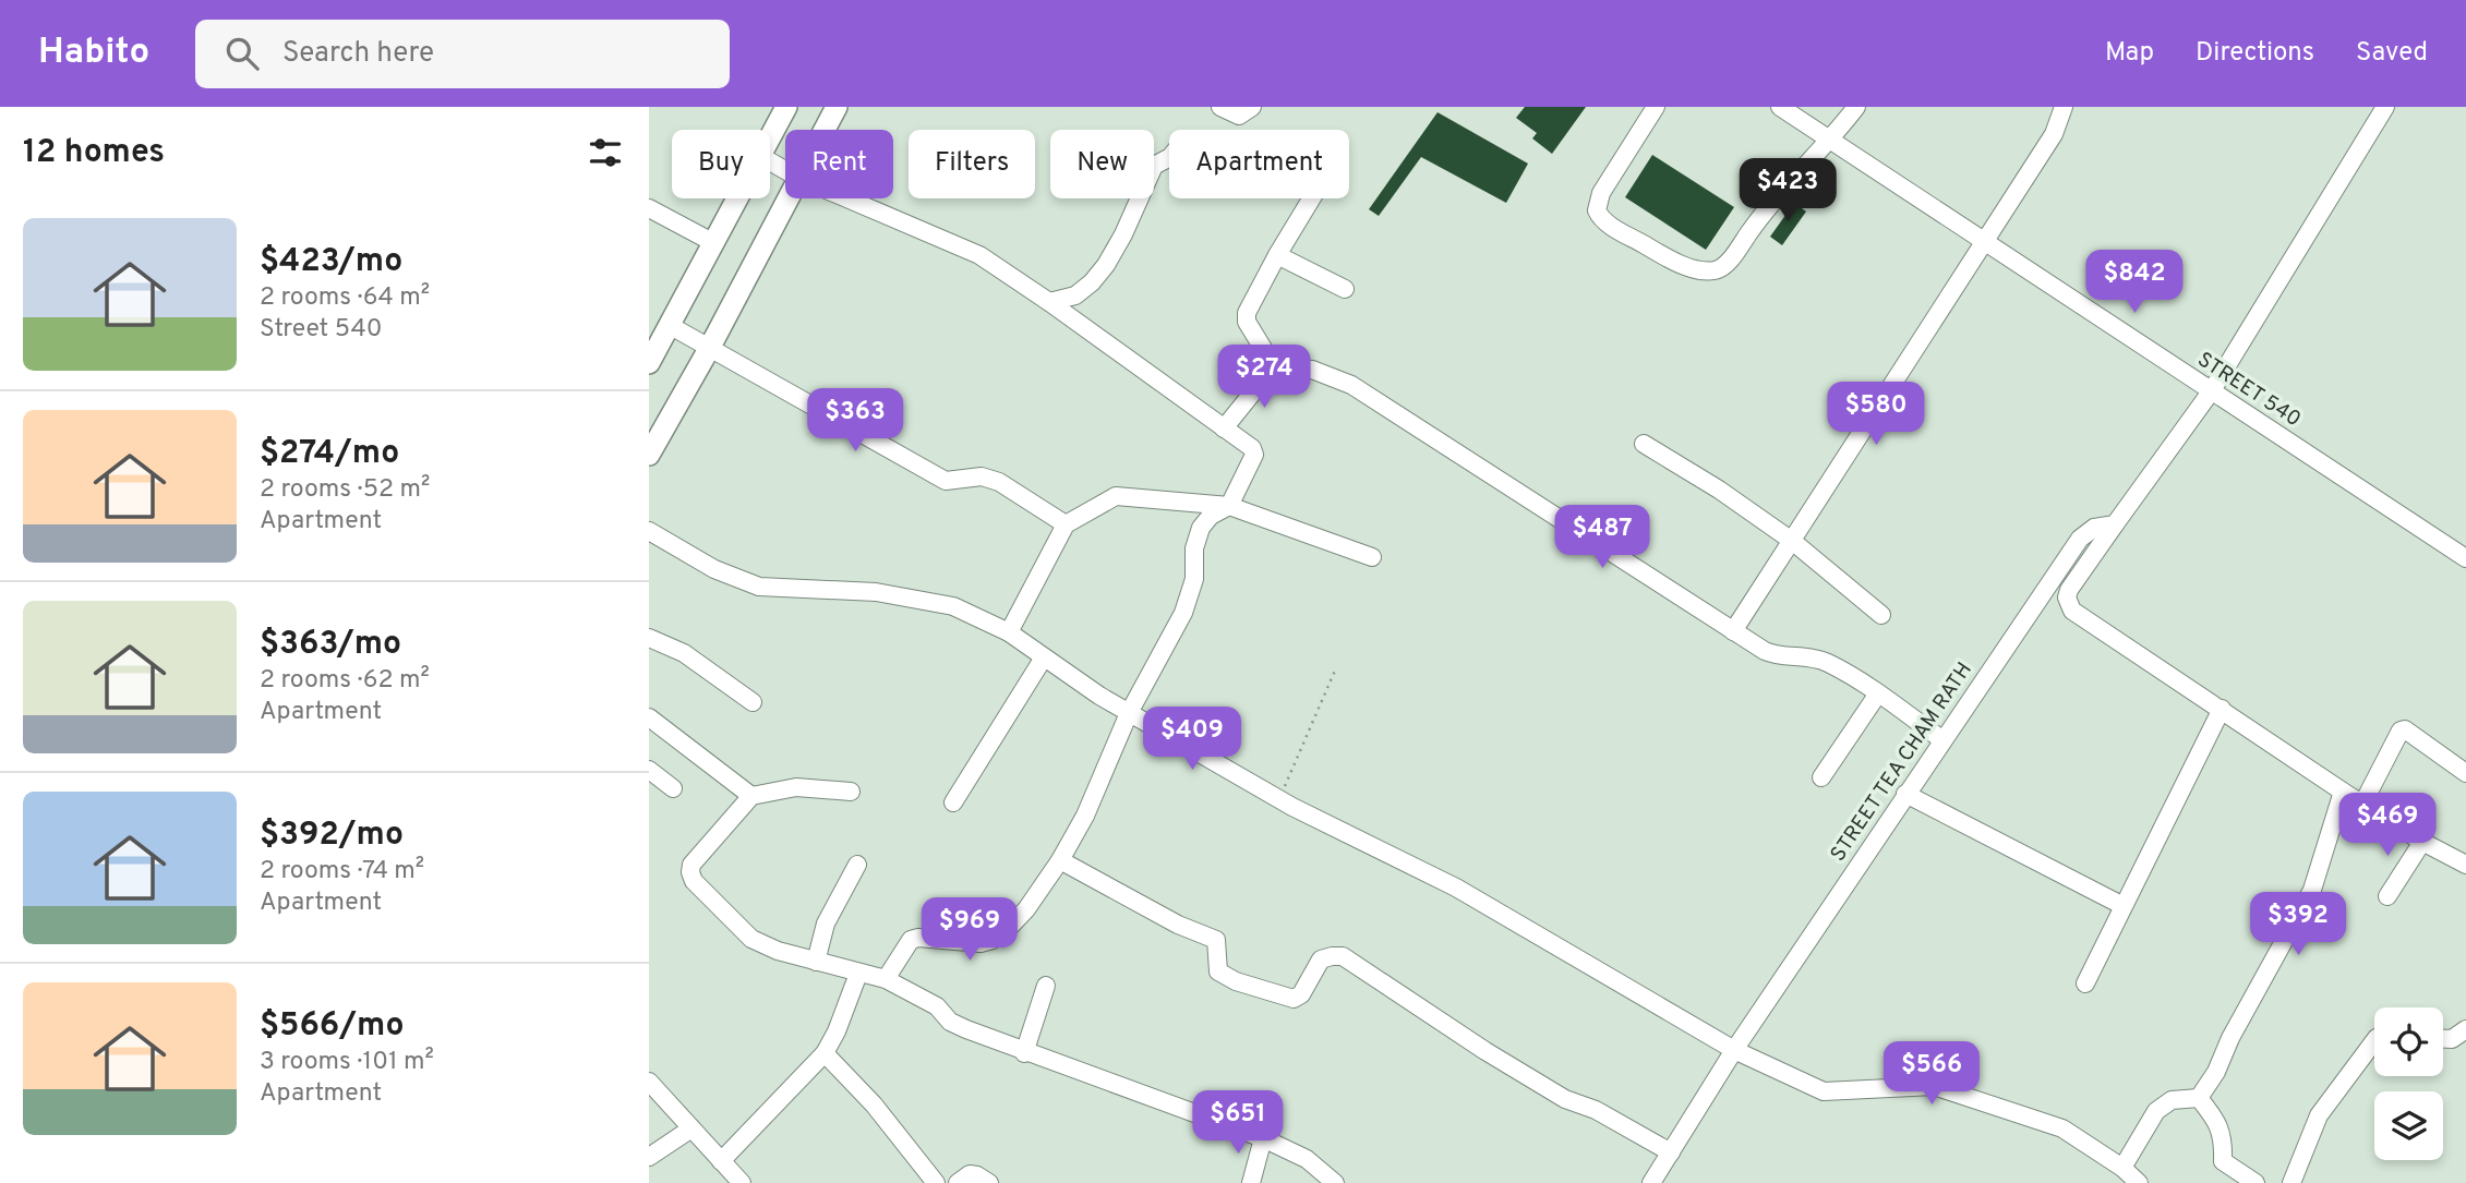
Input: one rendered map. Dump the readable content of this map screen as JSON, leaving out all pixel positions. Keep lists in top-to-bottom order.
{
  "streets": {
    "street": ["STREET 540", "STREET TEA CHAM RATH"]
  },
  "page": {
    "header": "Habito",
    "search": "Search here",
    "nav": ["Map", "Directions", "Saved"],
    "heading": "12 homes",
    "chip": [
      "Buy",
      "Rent",
      "Filters",
      "New",
      "Apartment"
    ],
    "price": [
      "$423",
      "$842",
      "$274",
      "$580",
      "$363",
      "$487",
      "$409",
      "$469",
      "$392",
      "$969",
      "$566",
      "$651"
    ],
    "list": [
      {
        "name": "$423/mo",
        "note": "2 rooms · 64 m² · Street 540"
      },
      {
        "name": "$274/mo",
        "note": "2 rooms · 52 m² · Apartment"
      },
      {
        "name": "$363/mo",
        "note": "2 rooms · 62 m² · Apartment"
      },
      {
        "name": "$392/mo",
        "note": "2 rooms · 74 m² · Apartment"
      },
      {
        "name": "$566/mo",
        "note": "3 rooms · 101 m² · Apartment"
      }
    ]
  }
}
